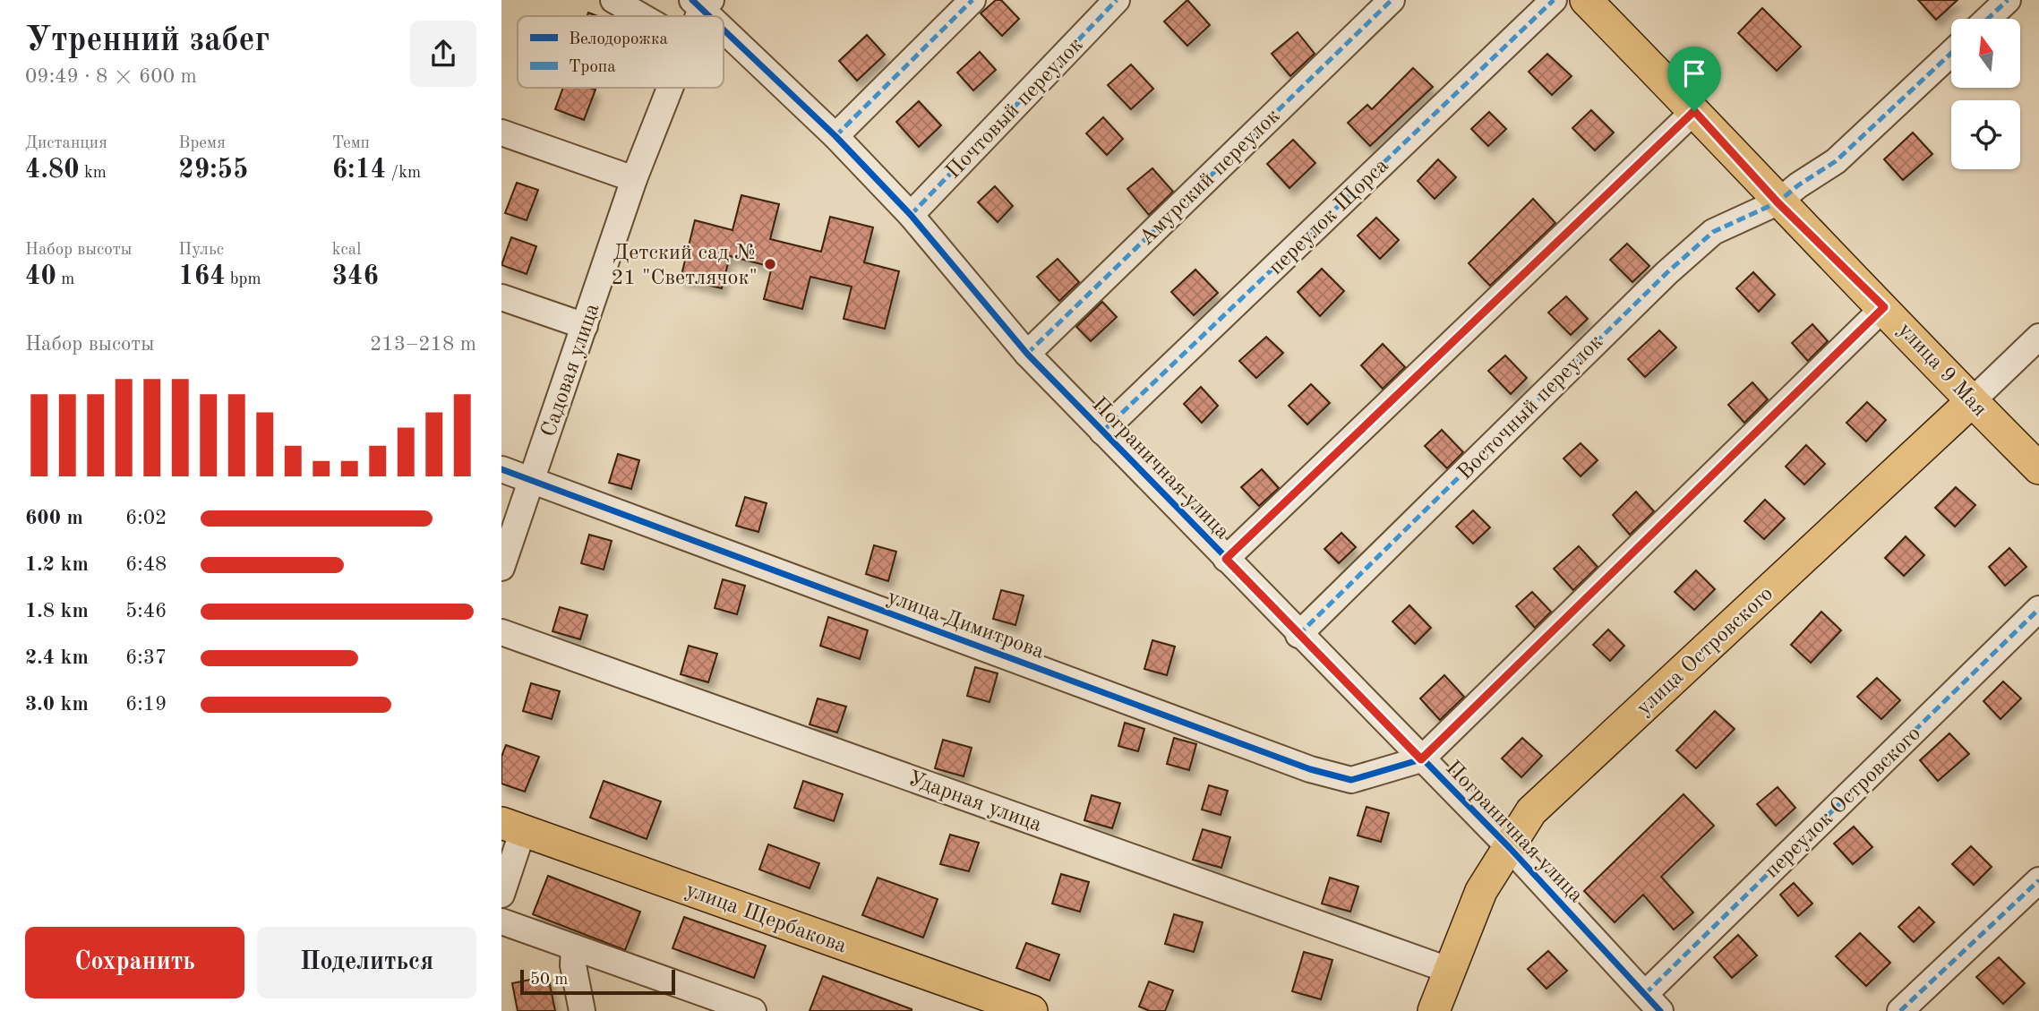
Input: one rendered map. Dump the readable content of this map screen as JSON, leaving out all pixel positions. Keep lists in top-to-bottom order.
{
  "streets": {
    "main road": ["улица 9 Мая", "улица Островского", "улица Щербакова"],
    "street": [
      "Почтовый переулок",
      "Амурский переулок",
      "переулок Щорса",
      "Садовая улица",
      "Восточный переулок",
      "Пограничная улица",
      "улица Димитрова",
      "Ударная улица",
      "переулок Островского"
    ]
  },
  "crossings": [
    ["Почтовый переулок", "Пограничная улица"],
    ["Амурский переулок", "Пограничная улица"],
    ["переулок Щорса", "Пограничная улица"],
    ["улица 9 Мая", "Восточный переулок"],
    ["улица 9 Мая", "улица Островского"],
    ["Садовая улица", "улица Димитрова"],
    ["Восточный переулок", "Пограничная улица"],
    ["Пограничная улица", "улица Димитрова"],
    ["Пограничная улица", "улица Островского"],
    ["Пограничная улица", "переулок Островского"],
    ["улица Островского", "Ударная улица"]
  ],
  "places": ["Детский сад № 21 \"Светлячок\""],
  "legend": ["Велодорожка", "Тропа"],
  "scale_bar": "50 m",
  "north": "top",
  "page": {
    "heading": ["Утренний забег", "09:49 · 8 × 600 m"],
    "stats": [
      ["Дистанция", "4.80 km"],
      ["Время", "29:55"],
      ["Темп", "6:14 /km"],
      ["Набор высоты", "40 m"],
      ["Пульс", "164 bpm"],
      ["kcal", "346"]
    ],
    "chart": ["Набор высоты", "213–218 m"],
    "list": [
      {
        "name": "600 m",
        "note": "6:02"
      },
      {
        "name": "1.2 km",
        "note": "6:48"
      },
      {
        "name": "1.8 km",
        "note": "5:46"
      },
      {
        "name": "2.4 km",
        "note": "6:37"
      },
      {
        "name": "3.0 km",
        "note": "6:19"
      }
    ],
    "buttons": ["Сохранить", "Поделиться"],
    "scale": "50 m"
  }
}
